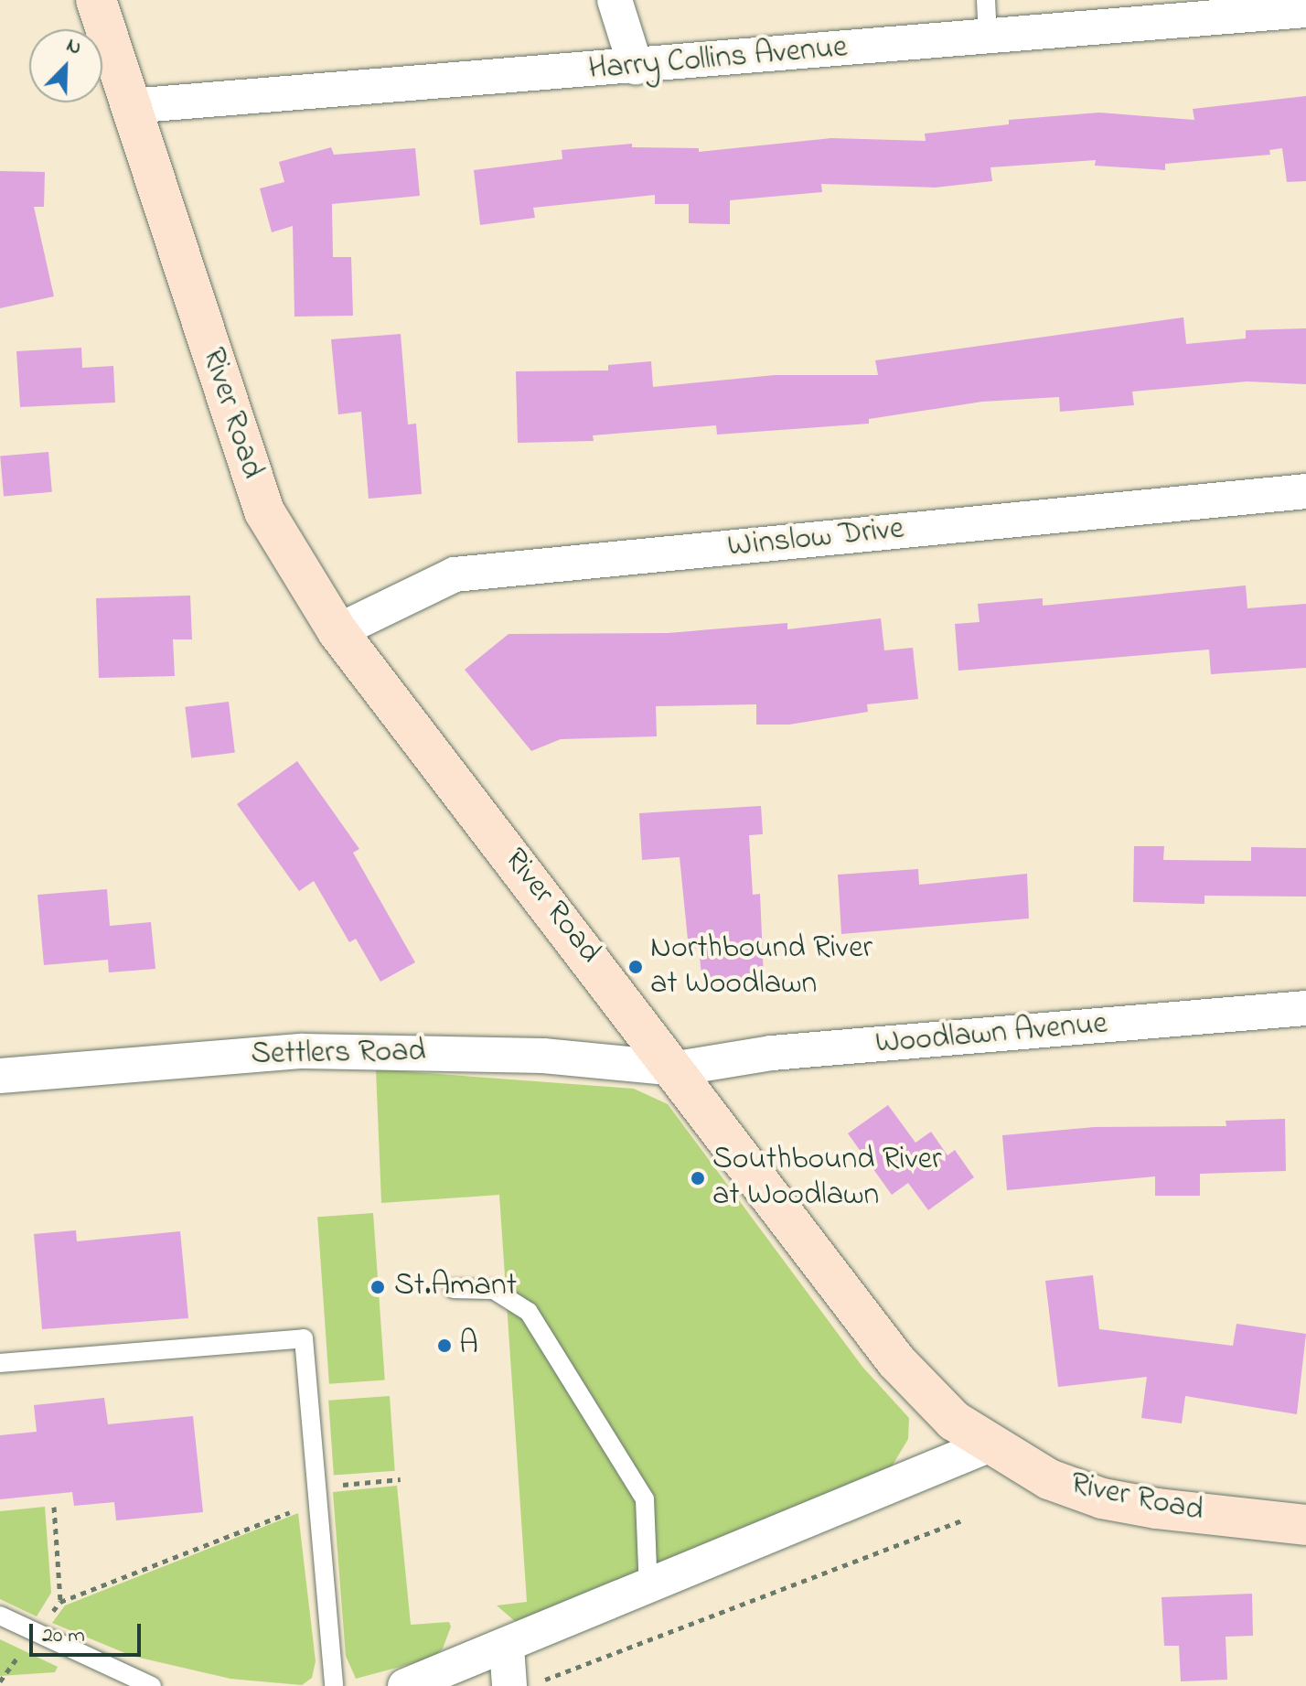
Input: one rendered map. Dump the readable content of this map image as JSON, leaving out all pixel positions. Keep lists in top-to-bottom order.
{
  "streets": {
    "street": [
      "Harry Collins Avenue",
      "River Road",
      "Winslow Drive",
      "Woodlawn Avenue",
      "Settlers Road"
    ]
  },
  "crossings": [
    ["Harry Collins Avenue", "River Road"],
    ["River Road", "Winslow Drive"],
    ["River Road", "Woodlawn Avenue"],
    ["River Road", "Settlers Road"],
    ["Woodlawn Avenue", "Settlers Road"]
  ],
  "places": [
    "Northbound River at Woodlawn",
    "Southbound River at Woodlawn",
    "St.Amant",
    "A"
  ],
  "scale_bar": "20 m",
  "north": "top right"
}
